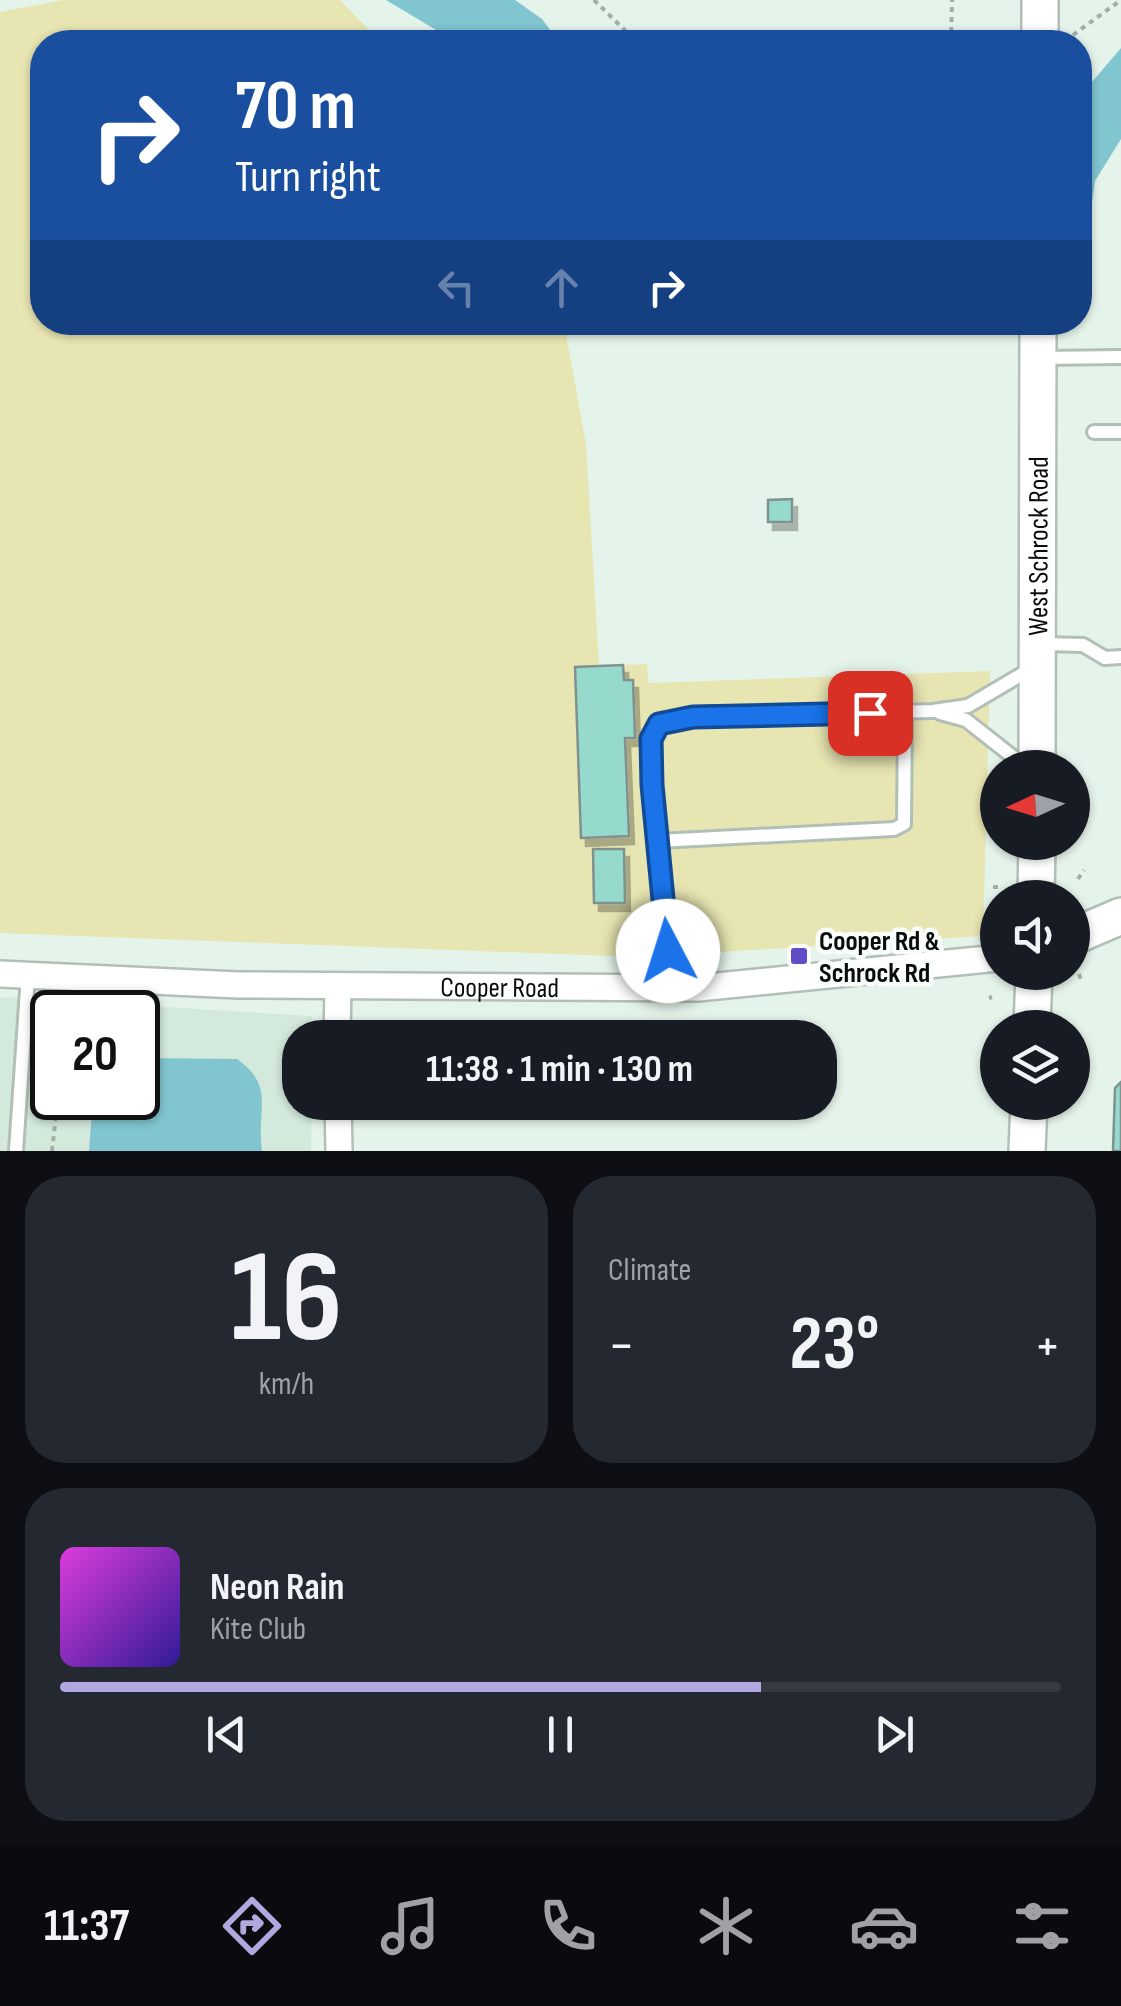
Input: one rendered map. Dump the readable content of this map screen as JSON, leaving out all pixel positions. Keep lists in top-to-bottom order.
{
  "streets": {
    "main road": ["West Schrock Road"],
    "street": ["Cooper Road"]
  },
  "places": {
    "transit": ["Cooper Rd & Schrock Rd"]
  },
  "north": "left",
  "page": {
    "turn": ["70 m", "Turn right"],
    "limit": "20",
    "trip": "11:38 · 1 min · 130 m",
    "tile": [
      ["16", "km/h"],
      "Climate"
    ],
    "heat": ["−", "23°", "+"],
    "song": ["Neon Rain", "Kite Club"],
    "tabs": "11:37"
  }
}
